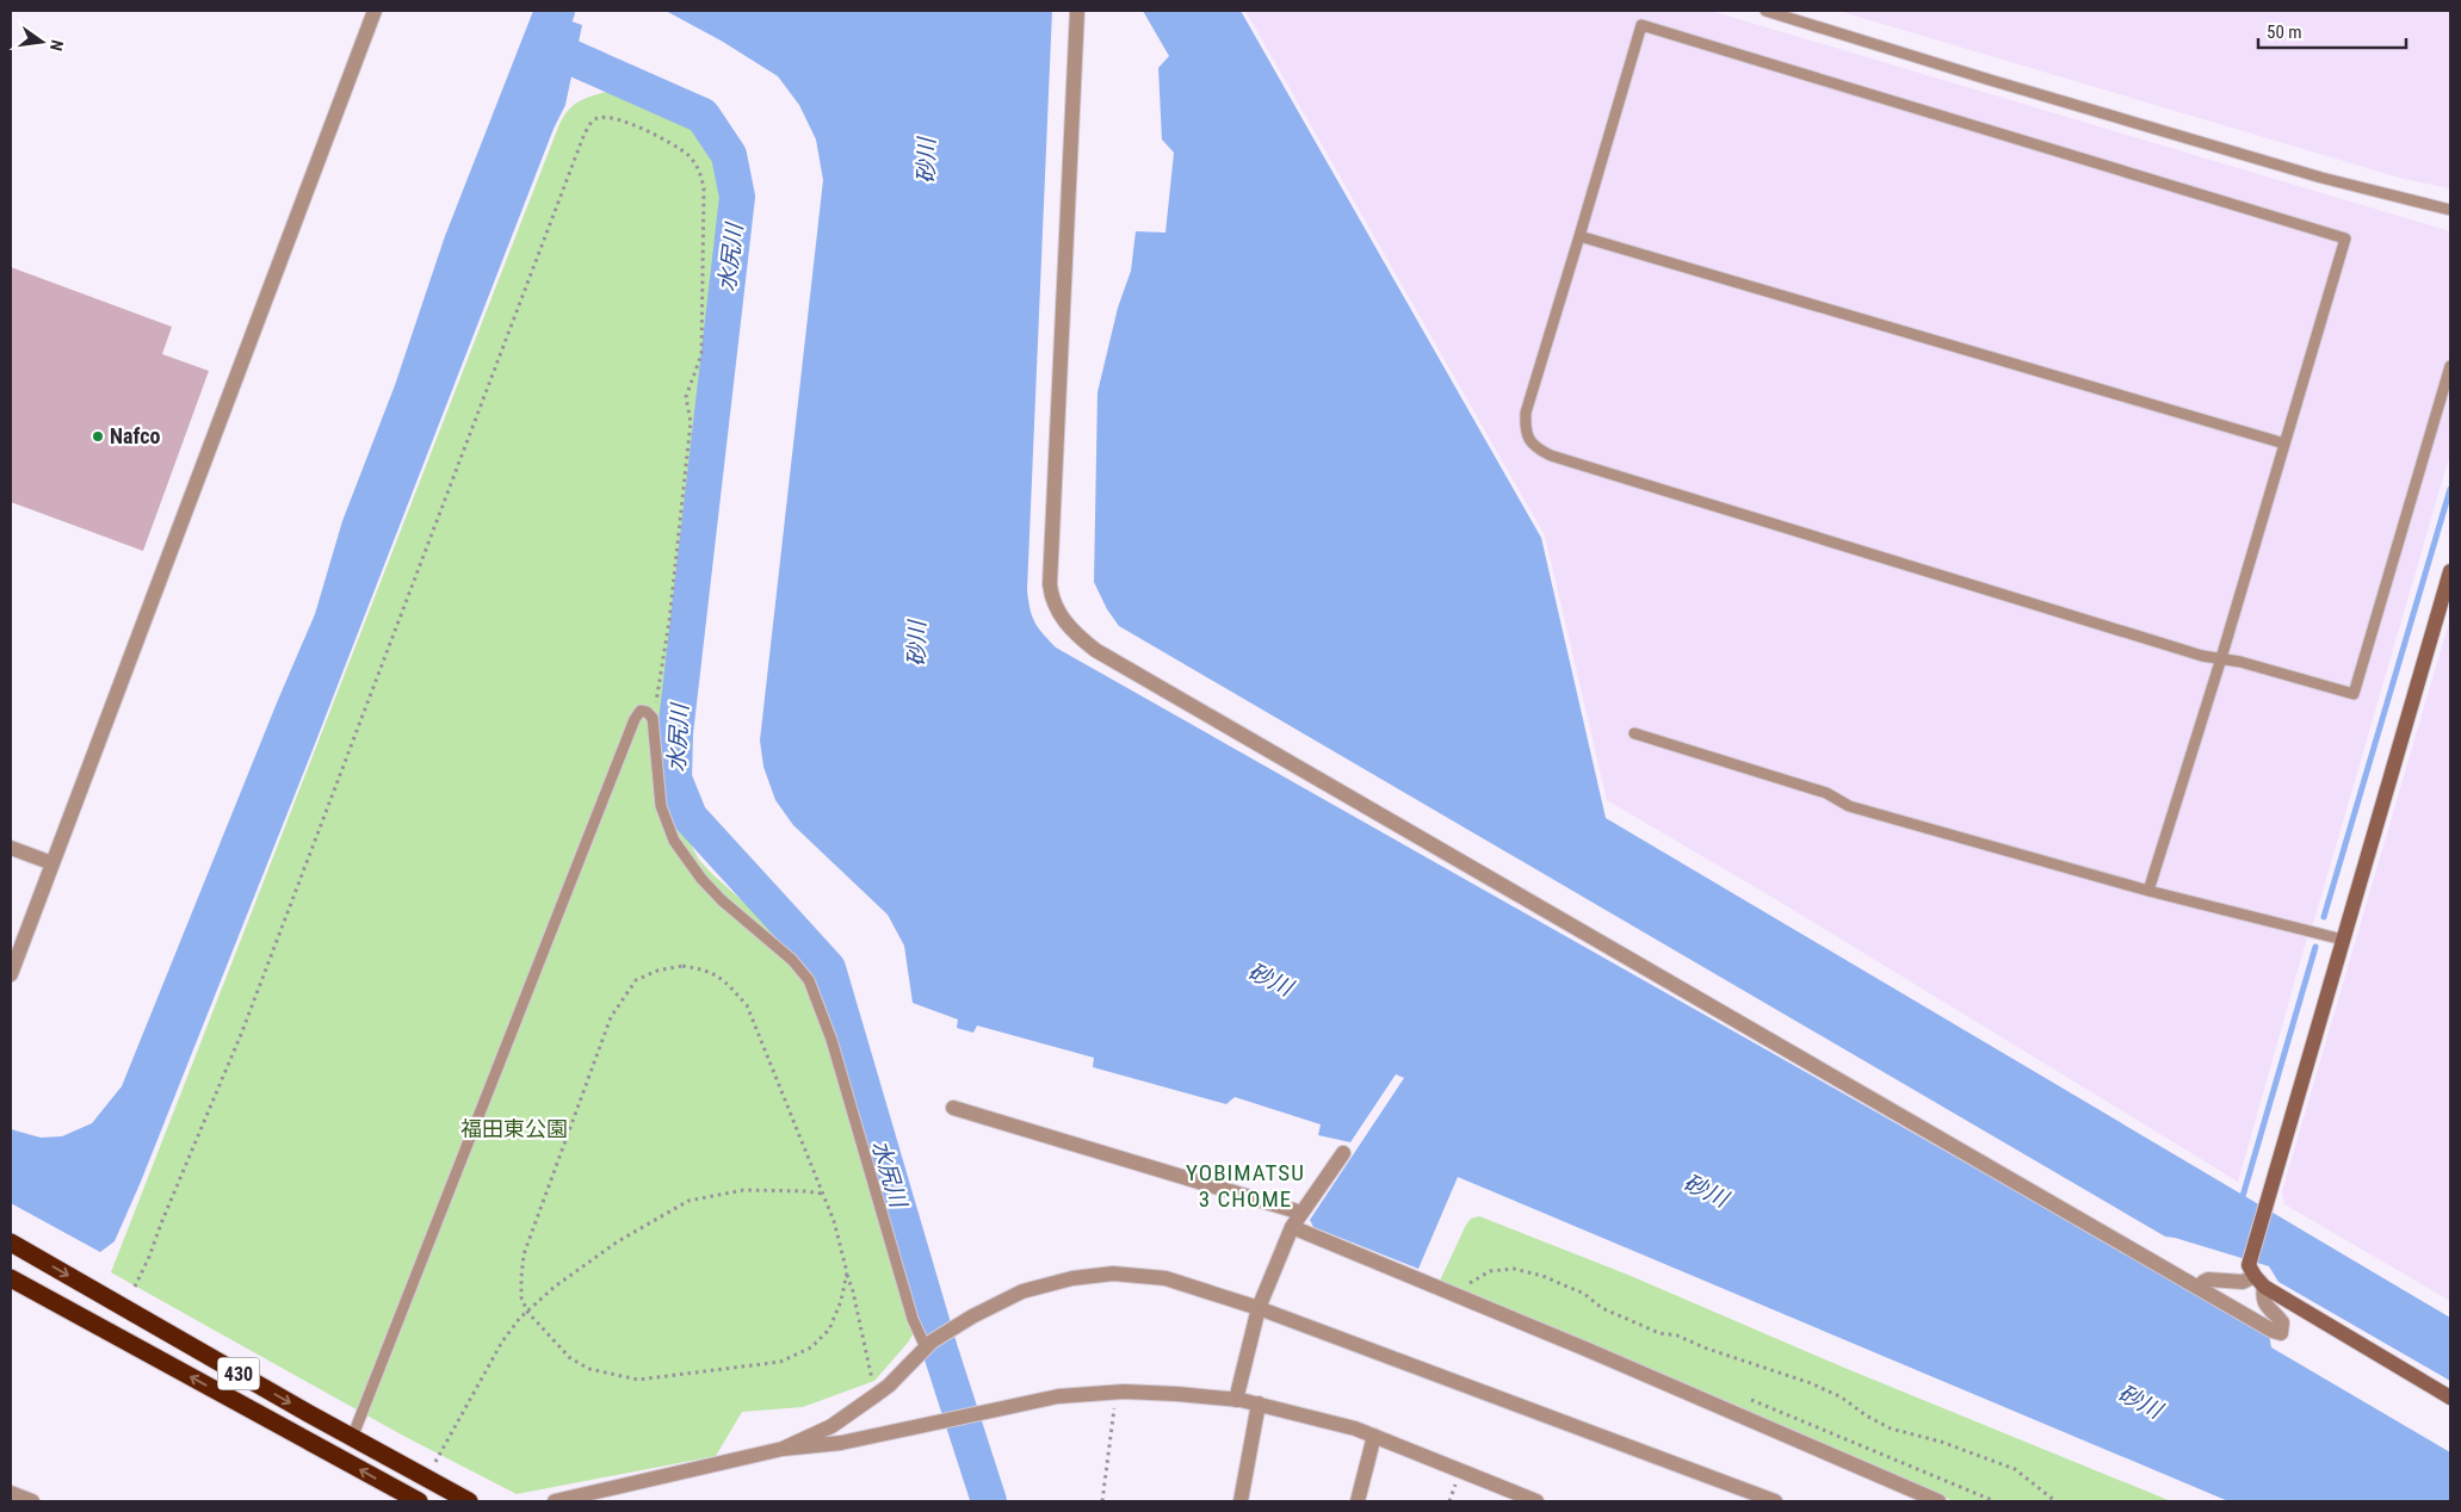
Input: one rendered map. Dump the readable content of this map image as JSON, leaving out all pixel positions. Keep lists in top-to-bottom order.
{
  "streets": {
    "highway": ["430"]
  },
  "districts": ["YOBIMATSU 3 CHOME"],
  "water": ["砂川", "水尻川"],
  "parks": ["福田東公園"],
  "places": ["Nafco"],
  "scale_bar": "50 m",
  "north": "right"
}
